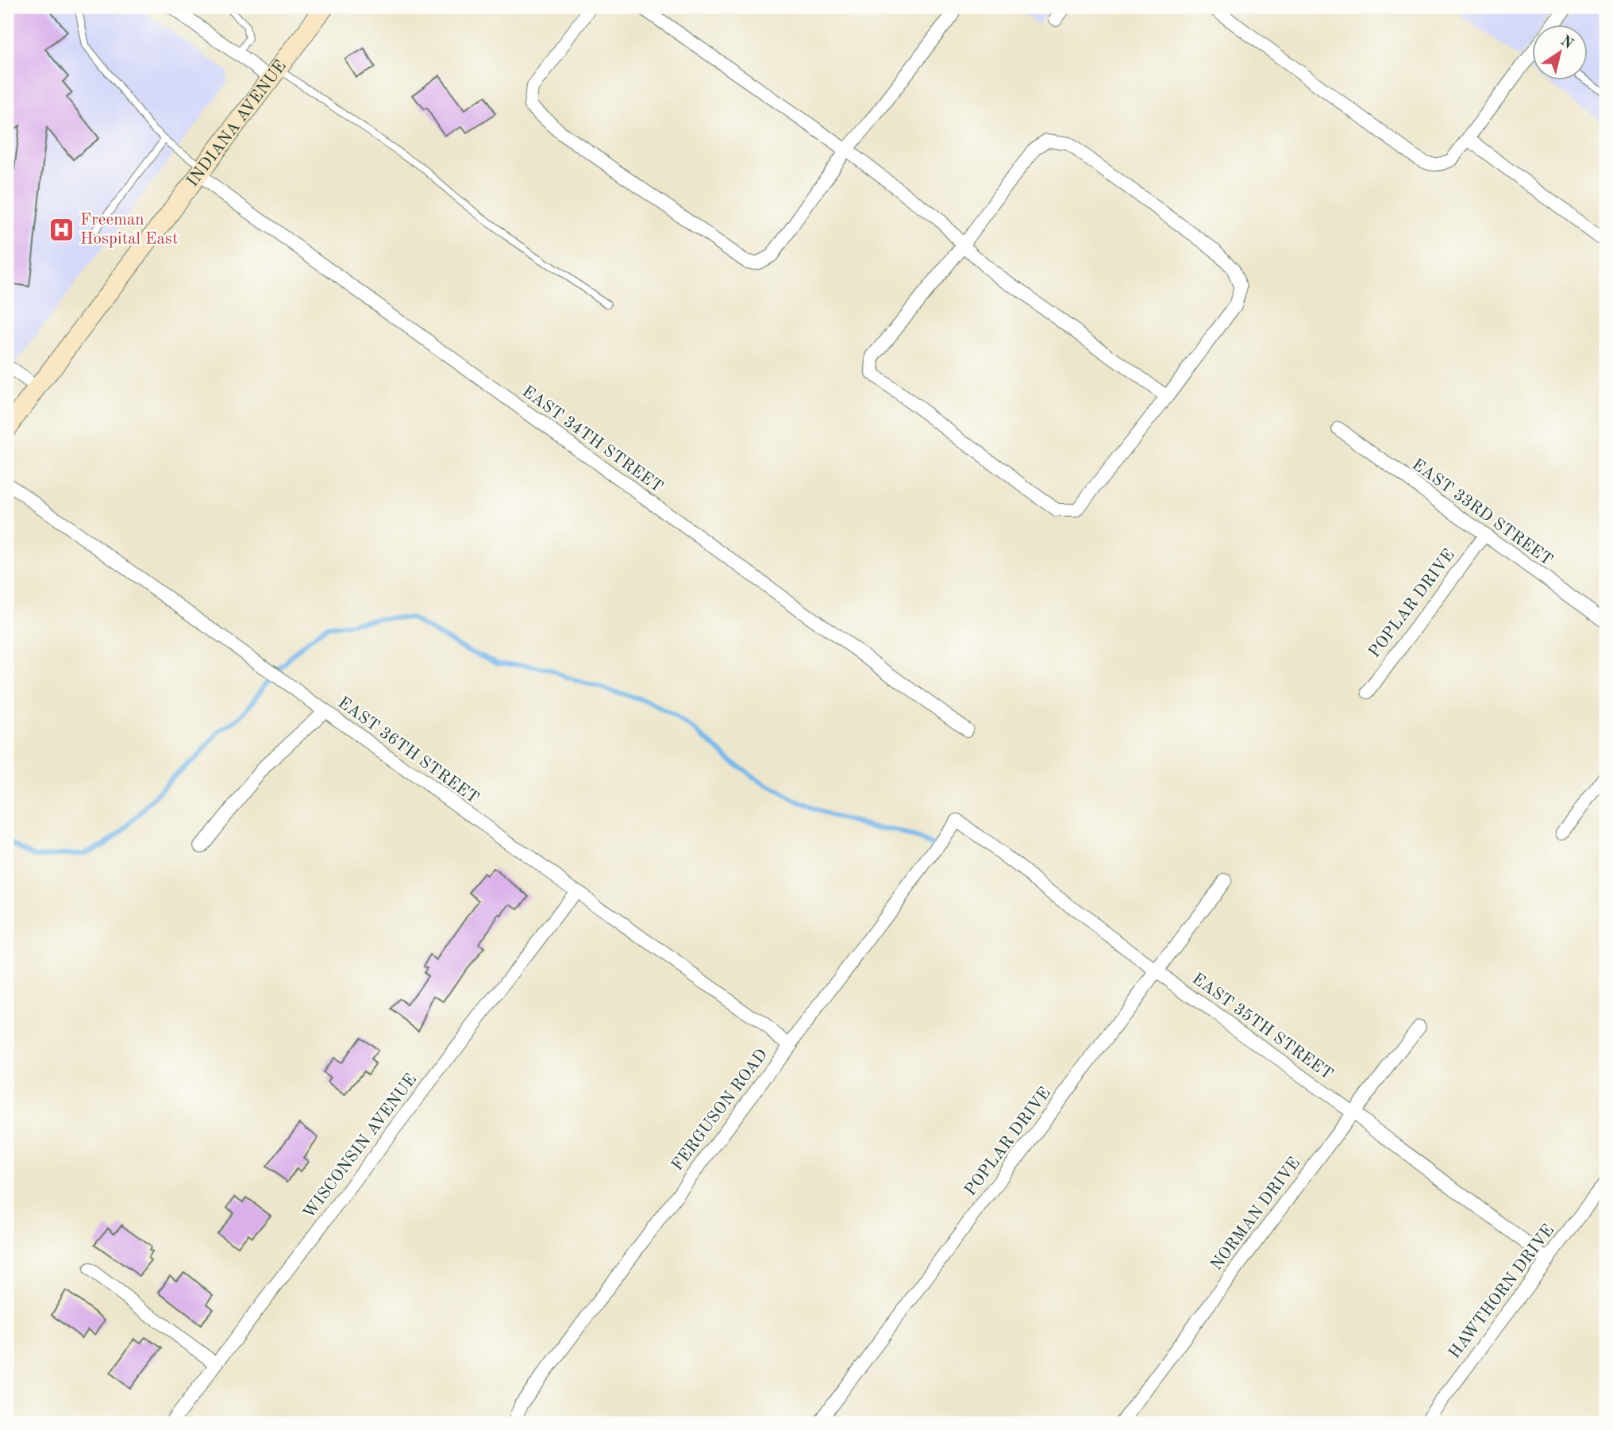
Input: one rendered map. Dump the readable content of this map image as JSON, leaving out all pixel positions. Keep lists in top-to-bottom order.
{
  "streets": {
    "street": [
      "INDIANA AVENUE",
      "EAST 34TH STREET",
      "EAST 33RD STREET",
      "POPLAR DRIVE",
      "EAST 36TH STREET",
      "EAST 35TH STREET",
      "FERGUSON ROAD",
      "WISCONSIN AVENUE",
      "NORMAN DRIVE",
      "HAWTHORN DRIVE"
    ]
  },
  "crossings": [
    ["INDIANA AVENUE", "EAST 34TH STREET"],
    ["EAST 33RD STREET", "POPLAR DRIVE"],
    ["POPLAR DRIVE", "EAST 35TH STREET"],
    ["EAST 36TH STREET", "FERGUSON ROAD"],
    ["EAST 36TH STREET", "WISCONSIN AVENUE"],
    ["EAST 35TH STREET", "FERGUSON ROAD"],
    ["EAST 35TH STREET", "NORMAN DRIVE"],
    ["EAST 35TH STREET", "HAWTHORN DRIVE"]
  ],
  "places": {
    "hospital": ["Freeman Hospital East"]
  },
  "north": "top right"
}
